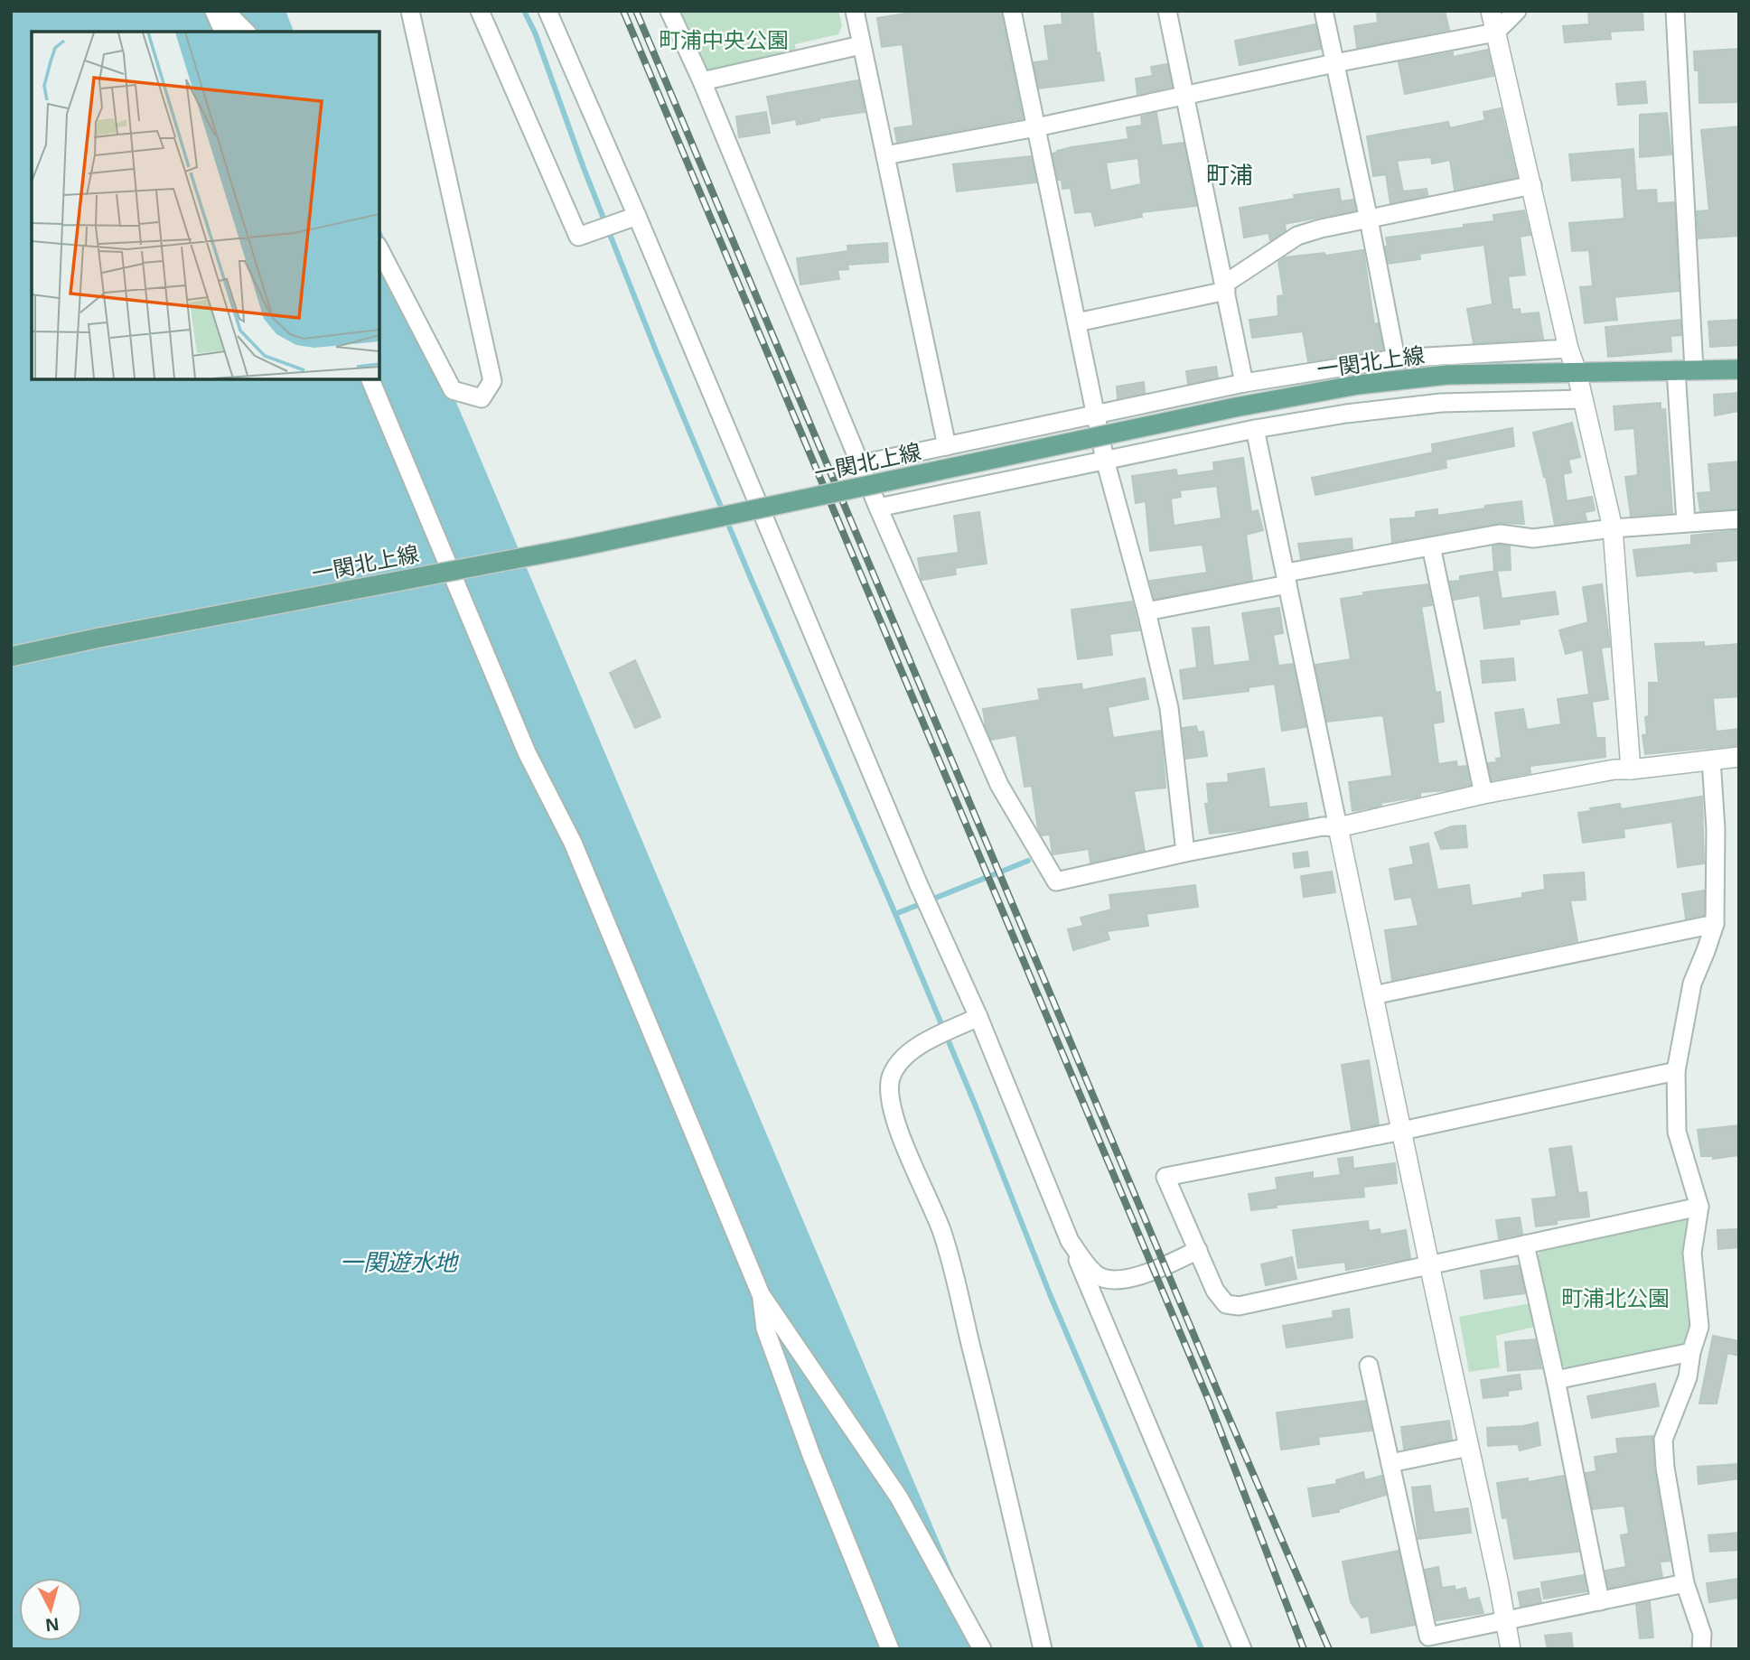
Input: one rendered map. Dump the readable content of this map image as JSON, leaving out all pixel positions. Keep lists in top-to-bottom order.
{
  "streets": {
    "main road": ["一関北上線"]
  },
  "districts": ["町浦"],
  "water": ["一関遊水地"],
  "parks": ["町浦中央公園", "町浦北公園"],
  "north": "bottom"
}
